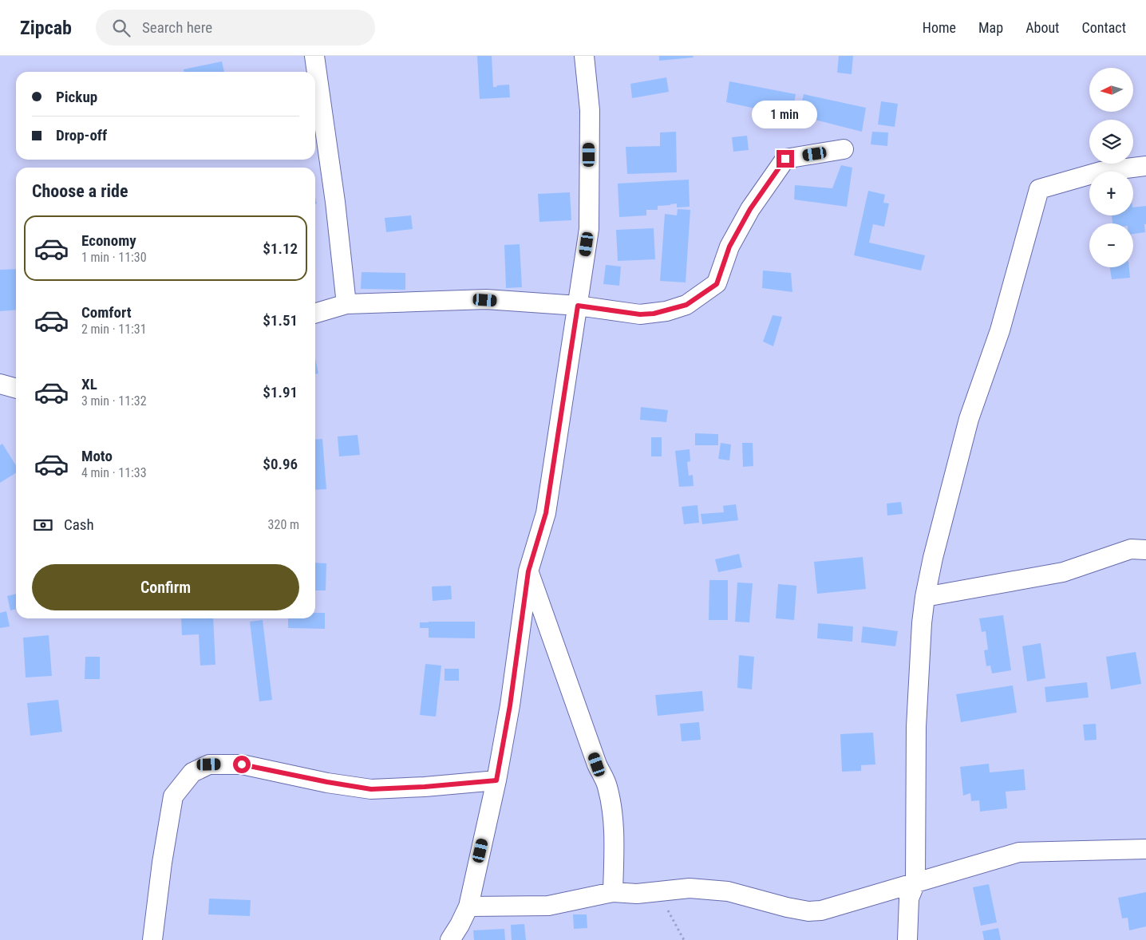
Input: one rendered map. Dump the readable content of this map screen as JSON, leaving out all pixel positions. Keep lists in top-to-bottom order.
{
  "north": "left",
  "page": {
    "header": "Zipcab",
    "search": "Search here",
    "nav": [
      "Home",
      "Map",
      "About",
      "Contact"
    ],
    "map_buttons": ["+", "−"],
    "banner": ["Pickup", "Drop-off"],
    "bubble": "1 min",
    "heading": "Choose a ride",
    "list": [
      {
        "name": "Economy",
        "note": "1 min · 11:30",
        "value": "$1.12"
      },
      {
        "name": "Comfort",
        "note": "2 min · 11:31",
        "value": "$1.51"
      },
      {
        "name": "XL",
        "note": "3 min · 11:32",
        "value": "$1.91"
      },
      {
        "name": "Moto",
        "note": "4 min · 11:33",
        "value": "$0.96"
      }
    ],
    "pay": ["Cash", "320 m"],
    "buttons": "Confirm"
  }
}
